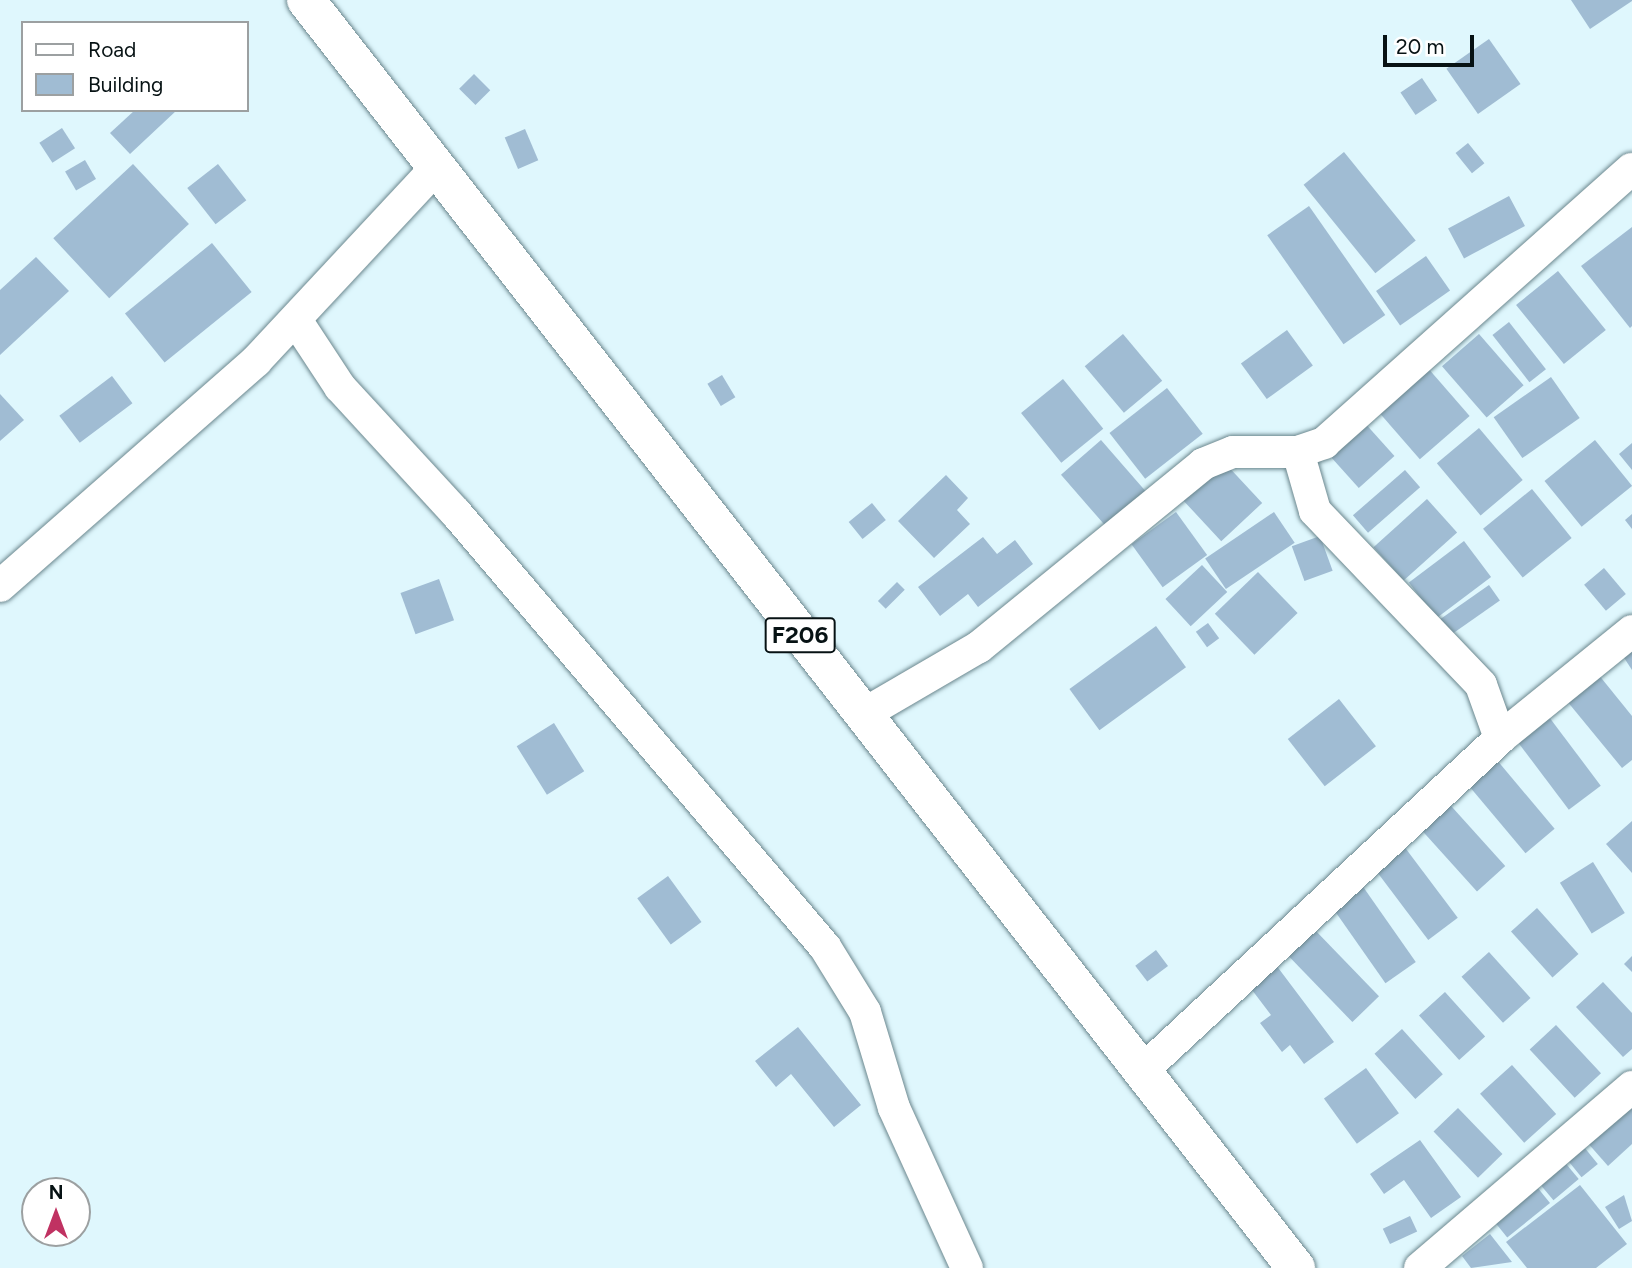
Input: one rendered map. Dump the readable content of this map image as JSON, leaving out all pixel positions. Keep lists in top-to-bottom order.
{
  "streets": {
    "main road": ["F206"]
  },
  "legend": ["Road", "Building"],
  "scale_bar": "20 m",
  "north": "top"
}
